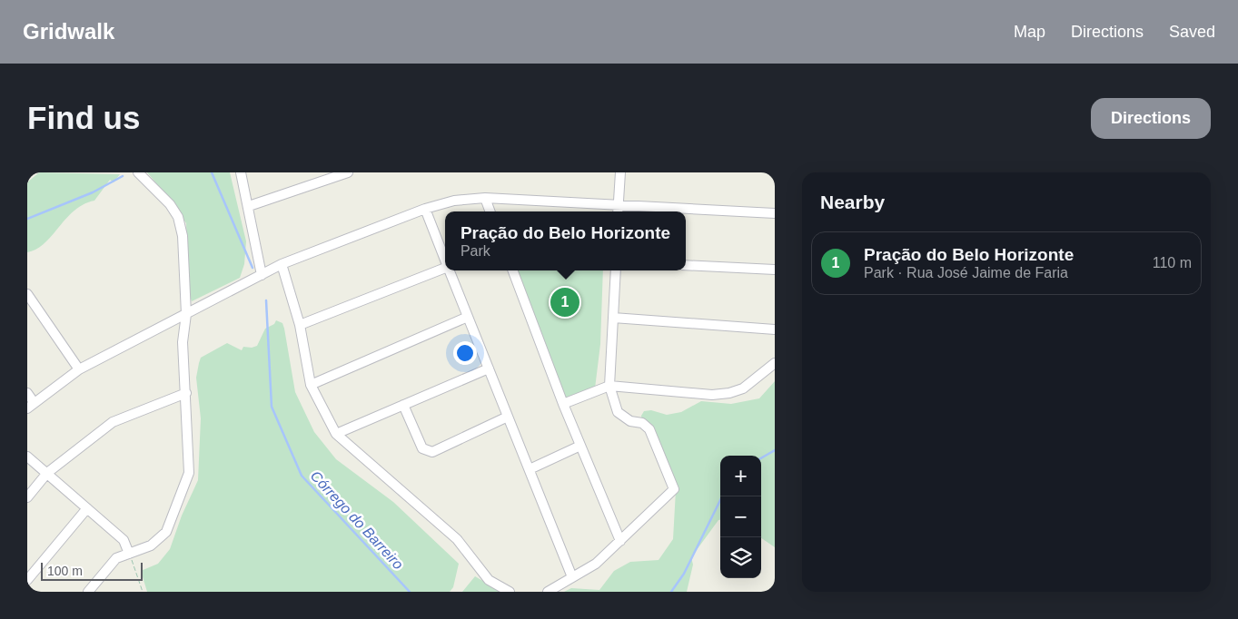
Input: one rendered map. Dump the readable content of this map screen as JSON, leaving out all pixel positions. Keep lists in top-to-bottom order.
{
  "water": ["Córrego do Barreiro"],
  "scale_bar": "100 m",
  "page": {
    "header": "Gridwalk",
    "nav": ["Map", "Directions", "Saved"],
    "buttons": "Directions",
    "title": "Find us",
    "heading": "Nearby",
    "popup": ["Pração do Belo Horizonte", "Park"],
    "list": [
      {
        "mark": "1",
        "name": "Pração do Belo Horizonte",
        "note": "Park · Rua José Jaime de Faria",
        "value": "110 m"
      }
    ],
    "pins": "1",
    "map_buttons": ["+", "−"],
    "scale": "100 m"
  }
}
